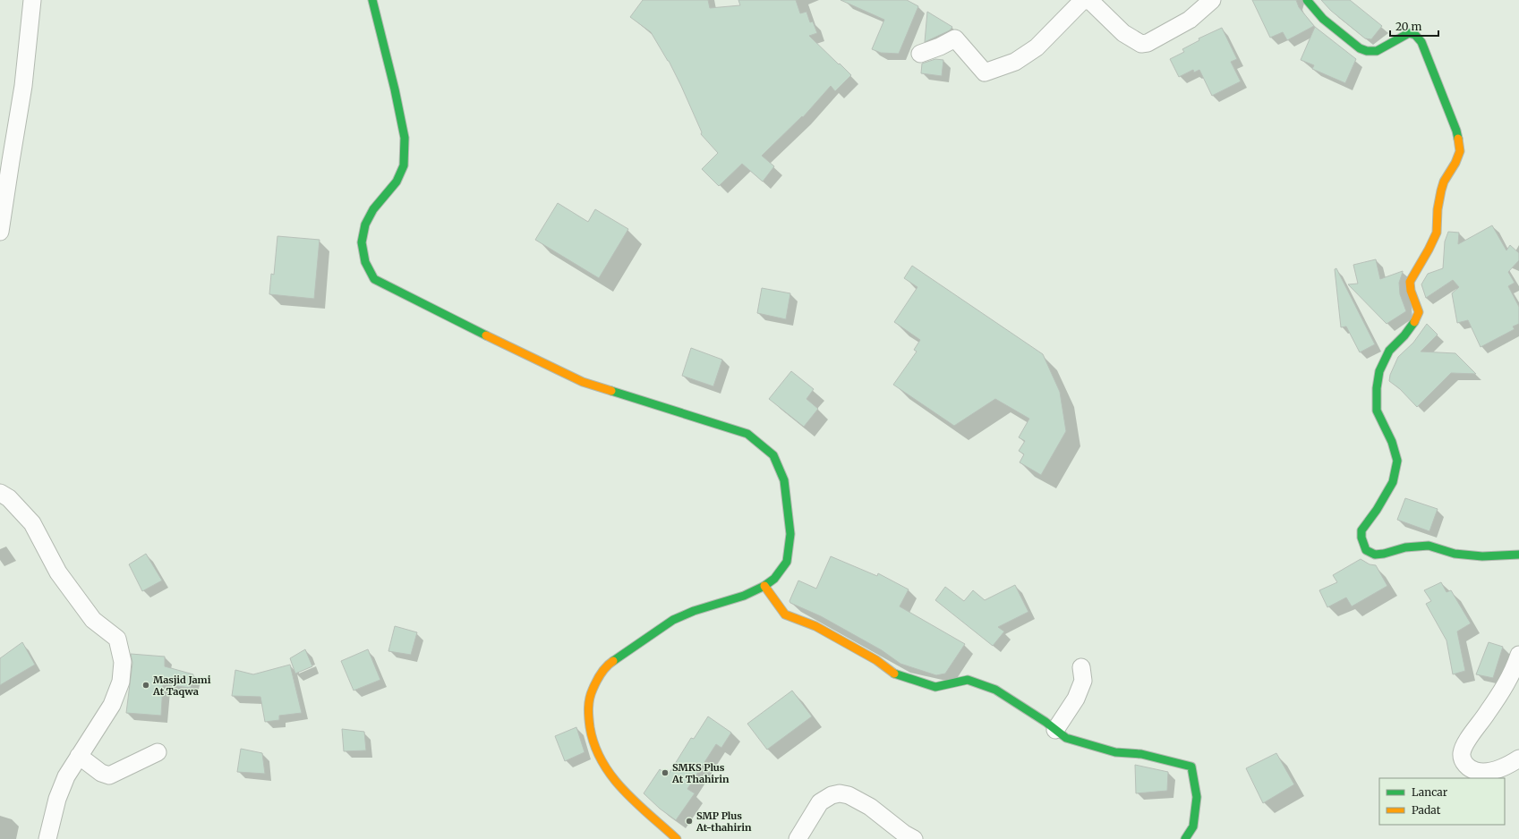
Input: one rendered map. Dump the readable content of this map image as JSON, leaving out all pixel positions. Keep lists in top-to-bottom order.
{
  "places": ["Masjid Jami At Taqwa", "SMKS Plus At Thahirin", "SMP Plus At-thahirin"],
  "legend": ["Lancar", "Padat"],
  "scale_bar": "20 m"
}
